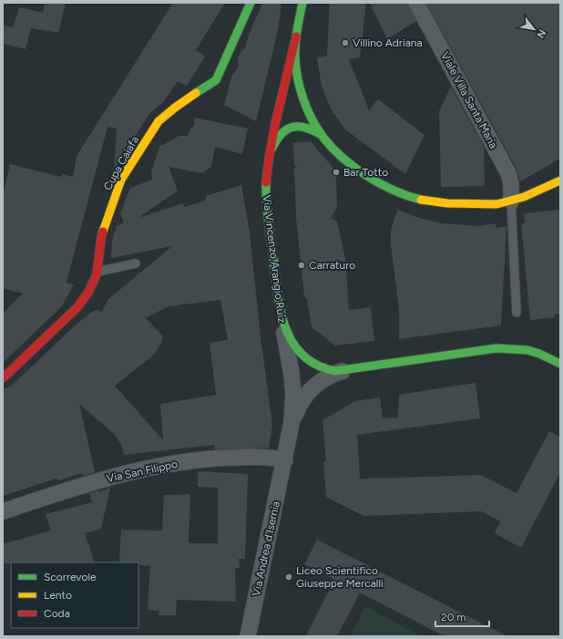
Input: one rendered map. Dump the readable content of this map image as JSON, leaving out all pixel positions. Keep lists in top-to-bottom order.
{
  "streets": {
    "street": [
      "Viale Villa Santa Maria",
      "Cupa Caiafa",
      "Via Vincenzo Arangio Ruiz",
      "Via San Filippo",
      "Via Andrea d'Isernia"
    ]
  },
  "crossings": [
    ["Via Vincenzo Arangio Ruiz", "Via San Filippo"],
    ["Via Vincenzo Arangio Ruiz", "Via Andrea d'Isernia"],
    ["Via San Filippo", "Via Andrea d'Isernia"]
  ],
  "places": [
    "Villino Adriana",
    "Bar Totto",
    "Carraturo",
    "Liceo Scientifico Giuseppe Mercalli"
  ],
  "legend": ["Scorrevole", "Lento", "Coda"],
  "scale_bar": "20 m",
  "north": "bottom right"
}
